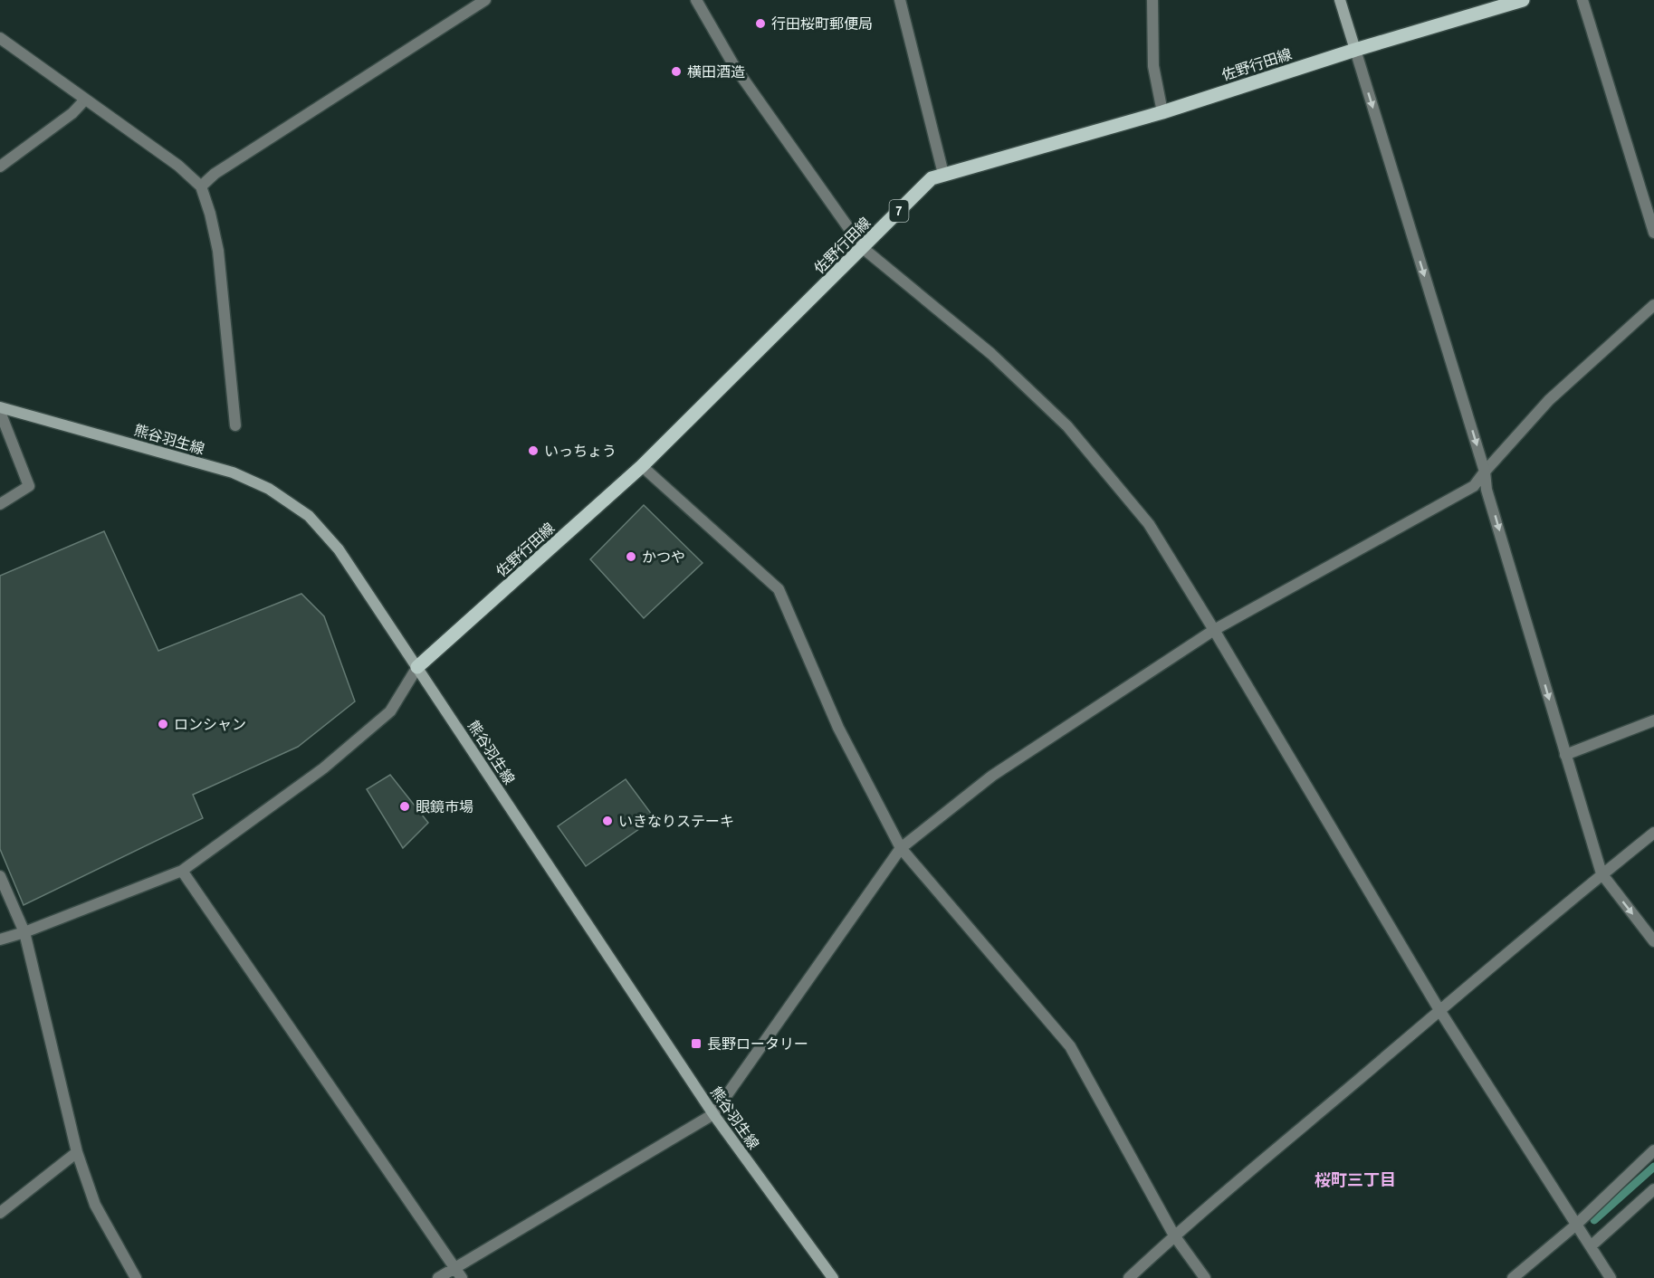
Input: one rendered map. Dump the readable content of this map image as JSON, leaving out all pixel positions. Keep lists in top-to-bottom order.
{
  "streets": {
    "main road": ["佐野行田線", "7", "熊谷羽生線"]
  },
  "crossings": [
    ["佐野行田線", "熊谷羽生線"]
  ],
  "districts": ["桜町三丁目"],
  "places": {
    "other": [
      "行田桜町郵便局",
      "横田酒造",
      "いっちょう",
      "かつや",
      "ロンシャン",
      "眼鏡市場",
      "いきなりステーキ"
    ],
    "transit": ["長野ロータリー"]
  }
}
